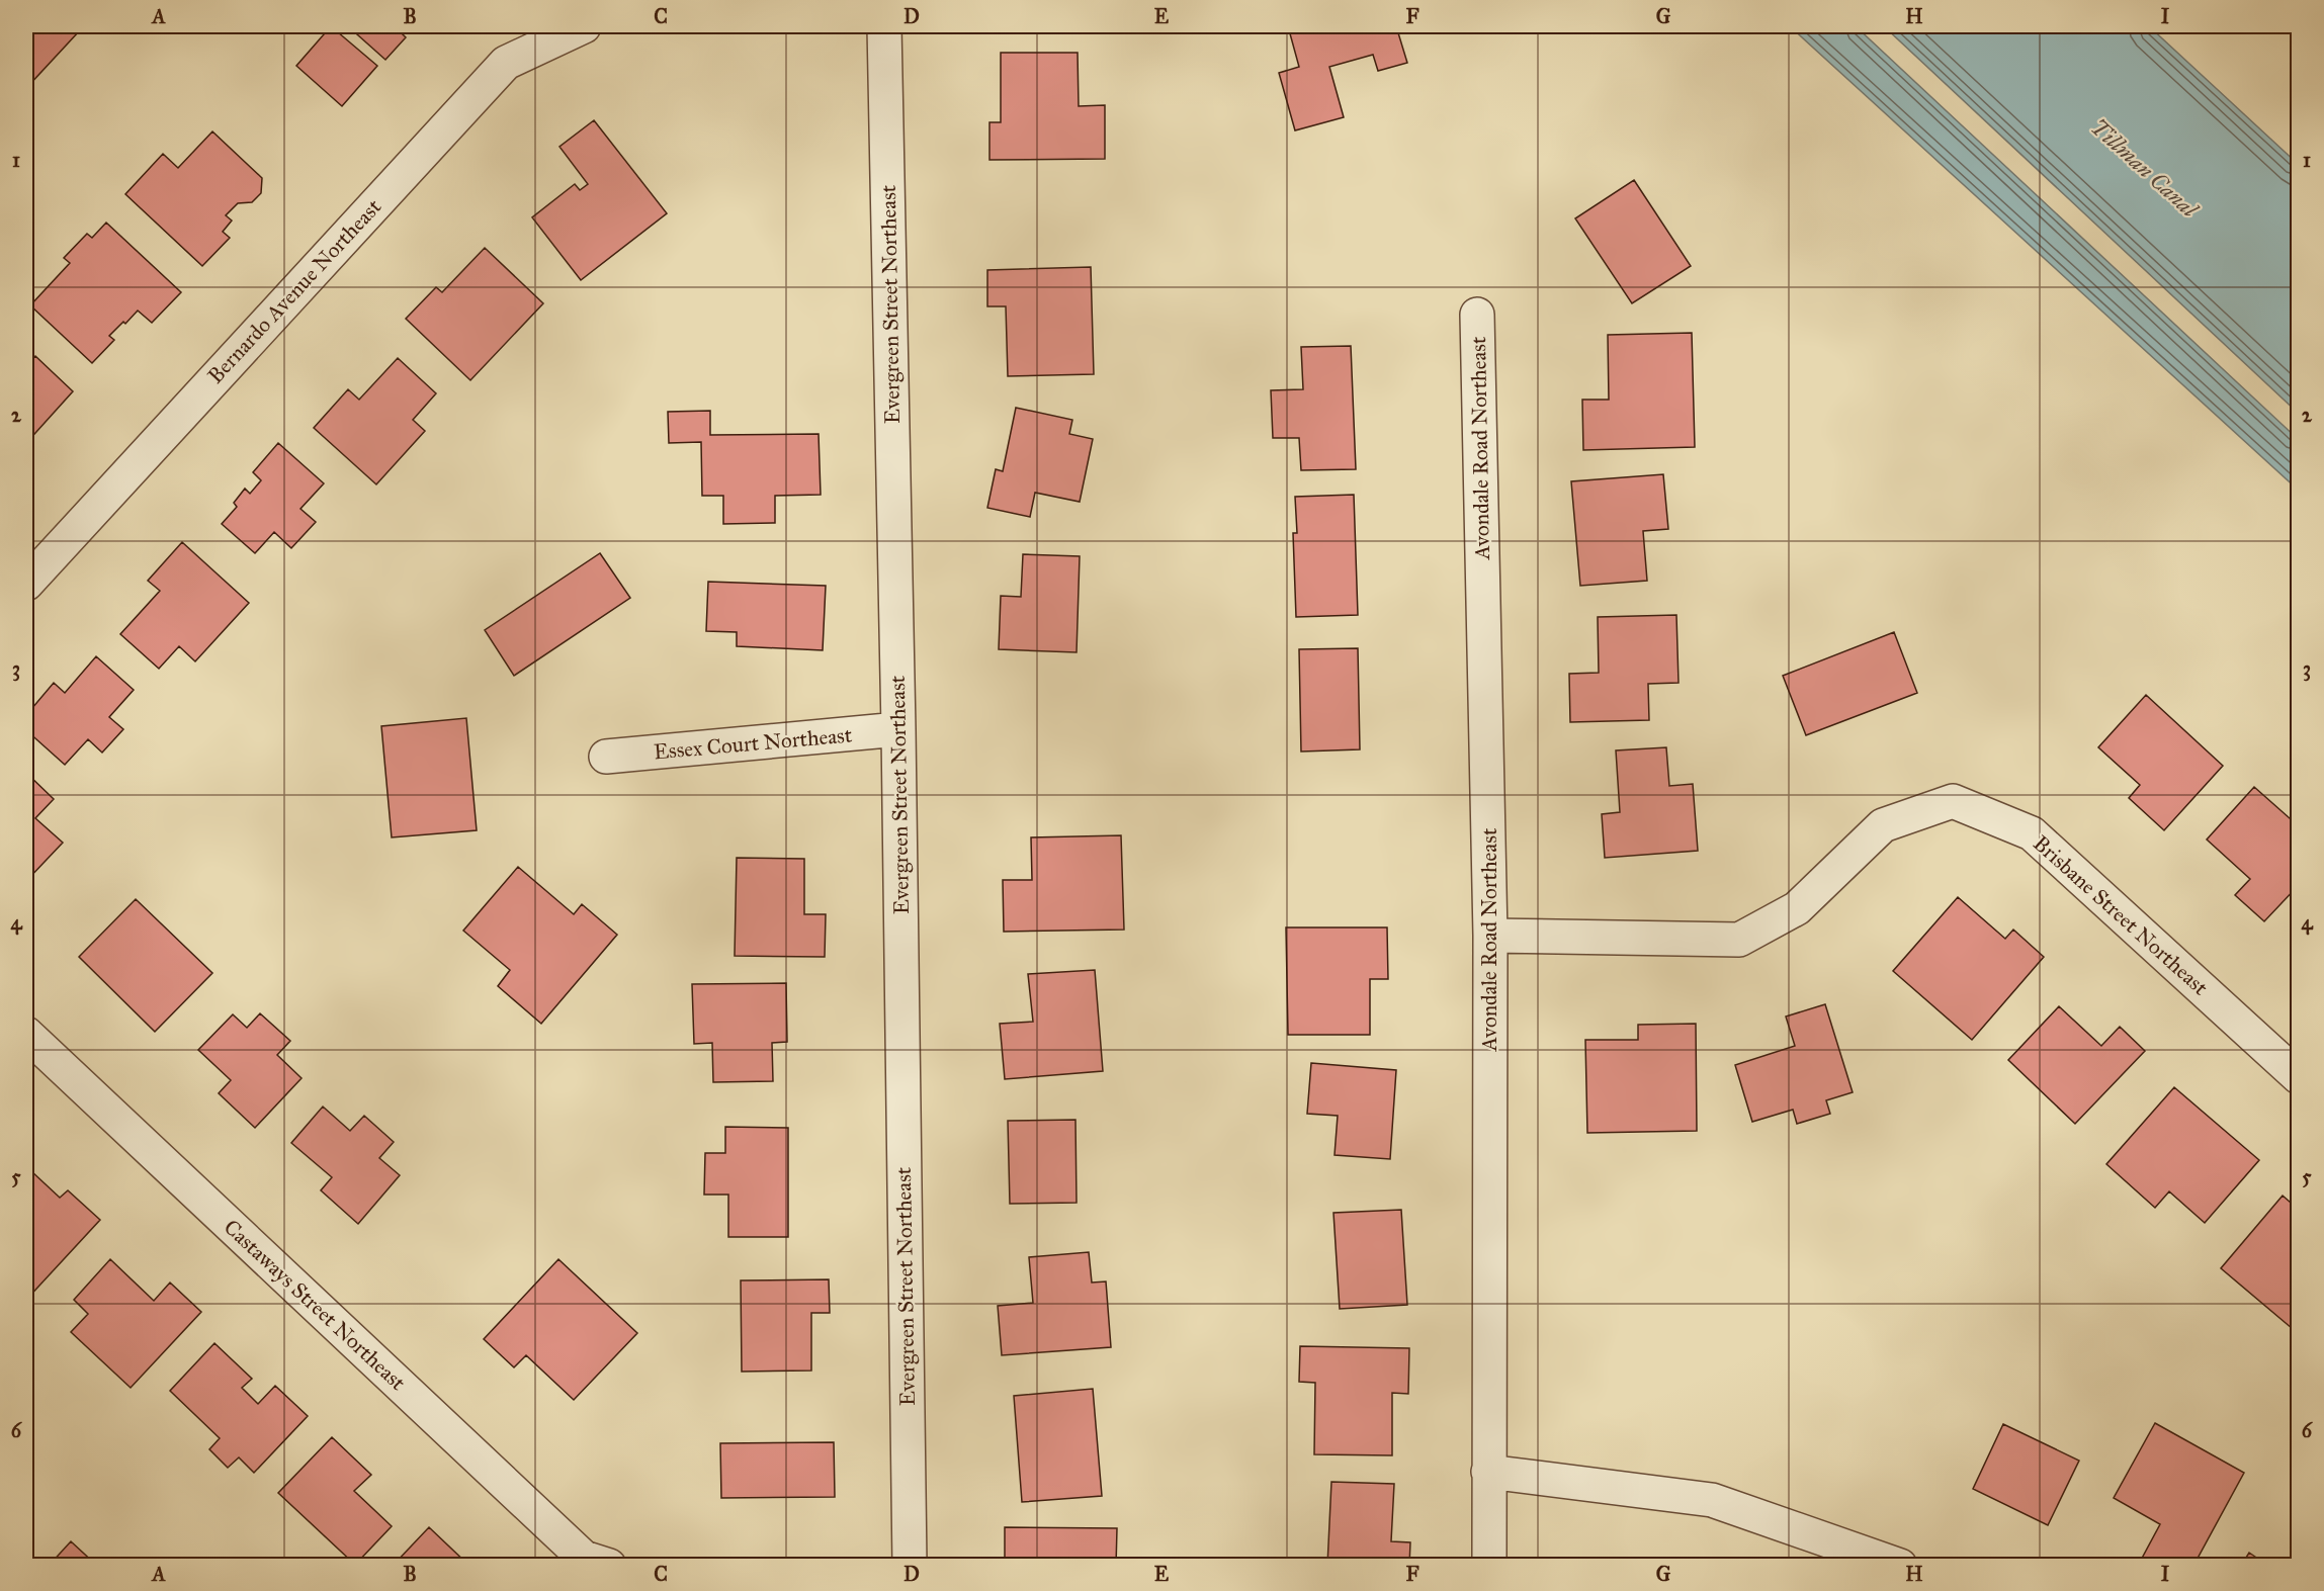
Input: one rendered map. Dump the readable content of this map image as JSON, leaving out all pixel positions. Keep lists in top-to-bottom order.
{
  "streets": {
    "street": [
      "Bernardo Avenue Northeast",
      "Evergreen Street Northeast",
      "Avondale Road Northeast",
      "Essex Court Northeast",
      "Brisbane Street Northeast",
      "Castaways Street Northeast"
    ]
  },
  "crossings": [
    ["Evergreen Street Northeast", "Essex Court Northeast"],
    ["Avondale Road Northeast", "Brisbane Street Northeast"]
  ],
  "water": ["Tillman Canal"],
  "grid": {
    "columns": [
      "A",
      "B",
      "C",
      "D",
      "E",
      "F",
      "G",
      "H",
      "I"
    ],
    "rows": [
      "1",
      "2",
      "3",
      "4",
      "5",
      "6"
    ]
  }
}
